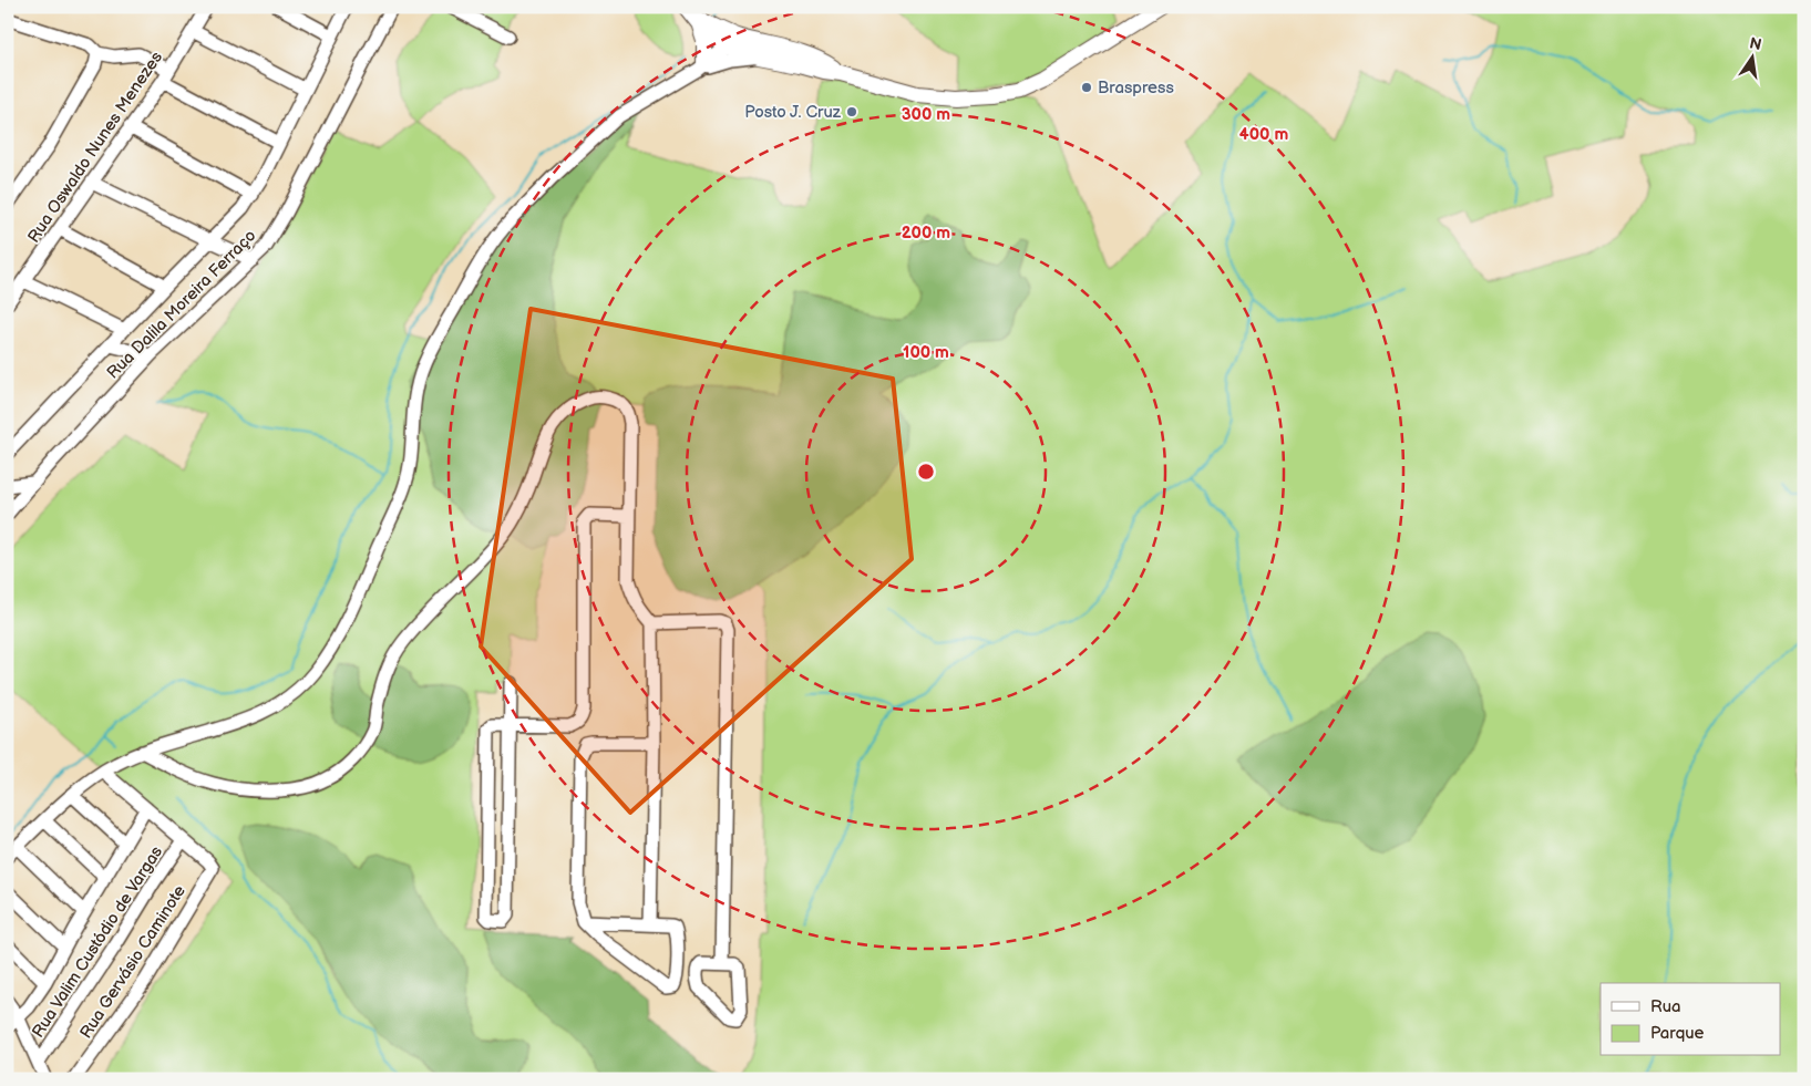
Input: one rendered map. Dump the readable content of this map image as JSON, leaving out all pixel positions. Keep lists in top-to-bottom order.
{
  "streets": {
    "street": [
      "Rua Oswaldo Nunes Menezes",
      "Rua Dalila Moreira Ferraço",
      "Rua Valim Custódio de Vargas",
      "Rua Gervásio Caminote"
    ]
  },
  "crossings": [
    ["Rua Valim Custódio de Vargas", "Rua Gervásio Caminote"]
  ],
  "places": ["Braspress", "Posto J. Cruz"],
  "legend": ["Rua", "Parque"],
  "north": "top",
  "rings": [
    "300 m",
    "400 m",
    "200 m",
    "100 m"
  ]
}
